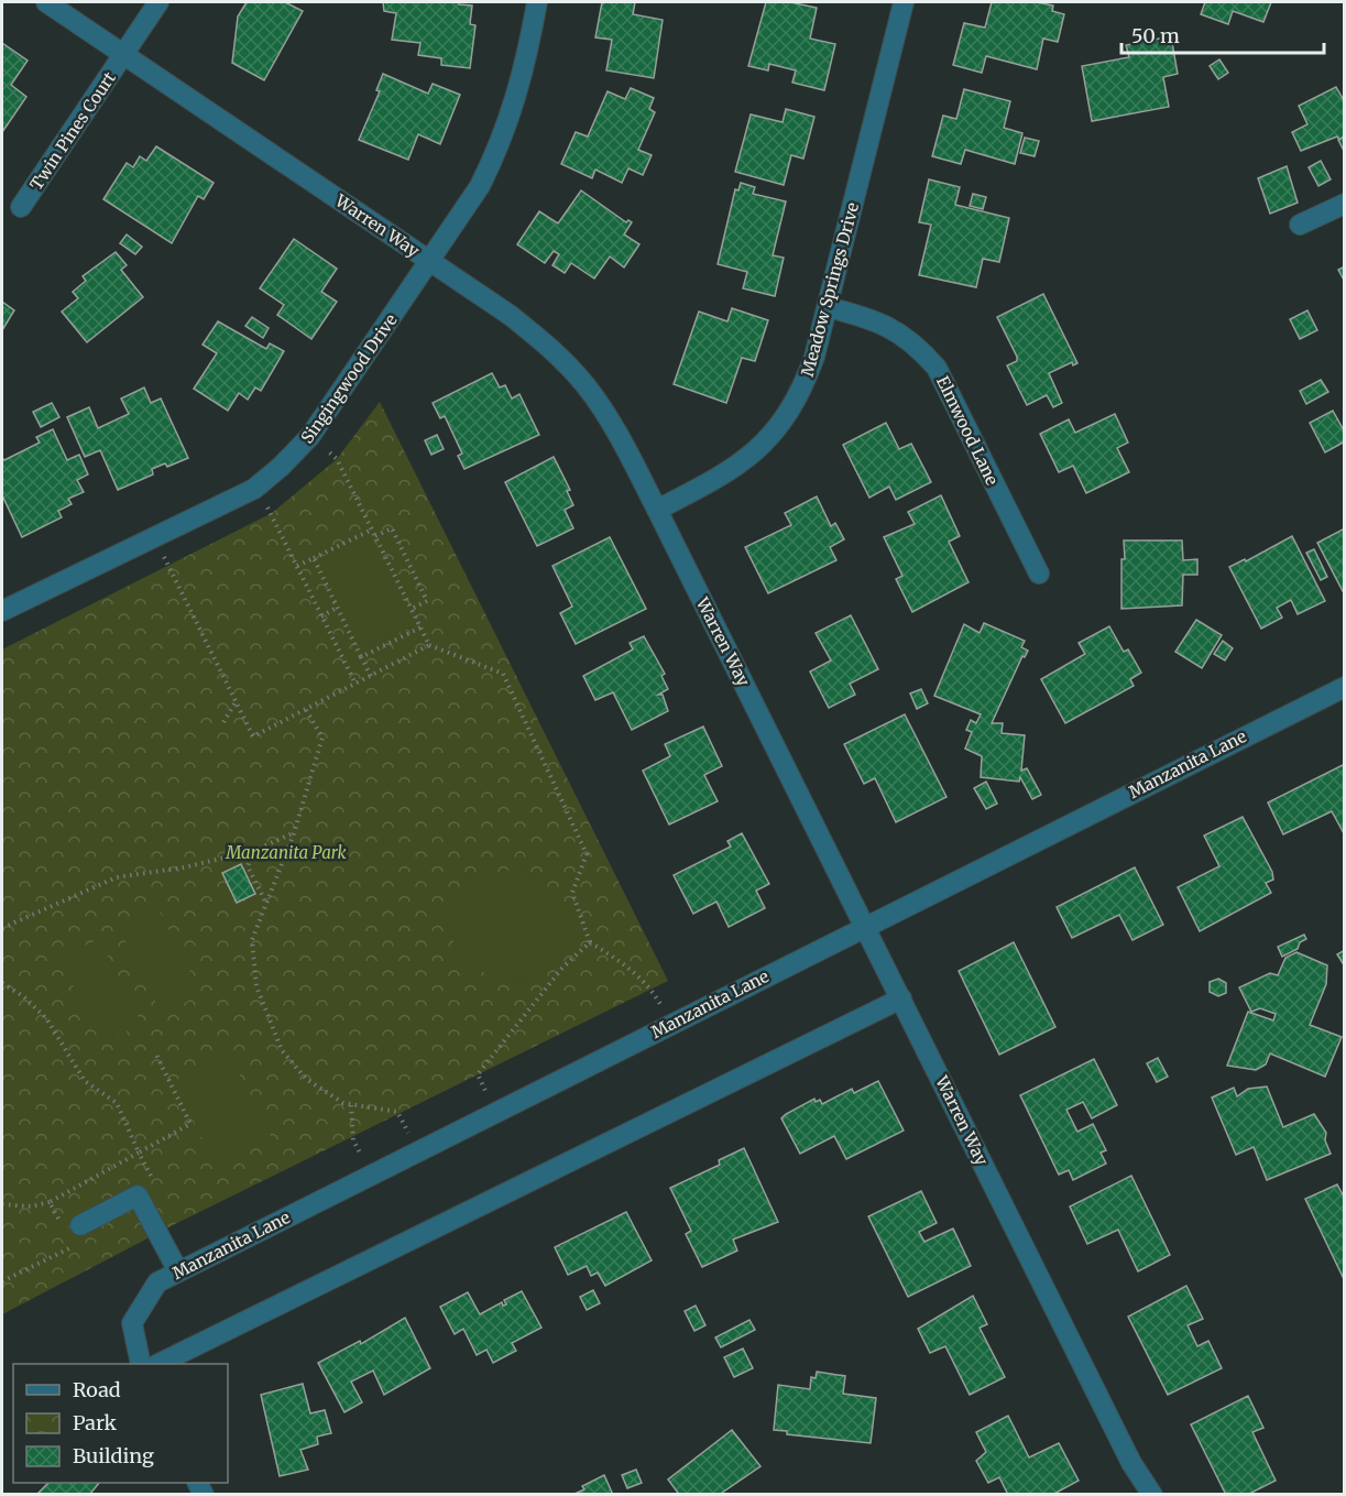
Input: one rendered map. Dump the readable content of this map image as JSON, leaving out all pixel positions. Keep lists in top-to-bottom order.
{
  "streets": {
    "street": [
      "Twin Pines Court",
      "Warren Way",
      "Meadow Springs Drive",
      "Singingwood Drive",
      "Elmwood Lane",
      "Manzanita Lane"
    ]
  },
  "crossings": [
    ["Twin Pines Court", "Warren Way"],
    ["Warren Way", "Meadow Springs Drive"],
    ["Warren Way", "Singingwood Drive"],
    ["Warren Way", "Manzanita Lane"],
    ["Meadow Springs Drive", "Elmwood Lane"]
  ],
  "parks": ["Manzanita Park"],
  "legend": ["Road", "Park", "Building"],
  "scale_bar": "50 m"
}
